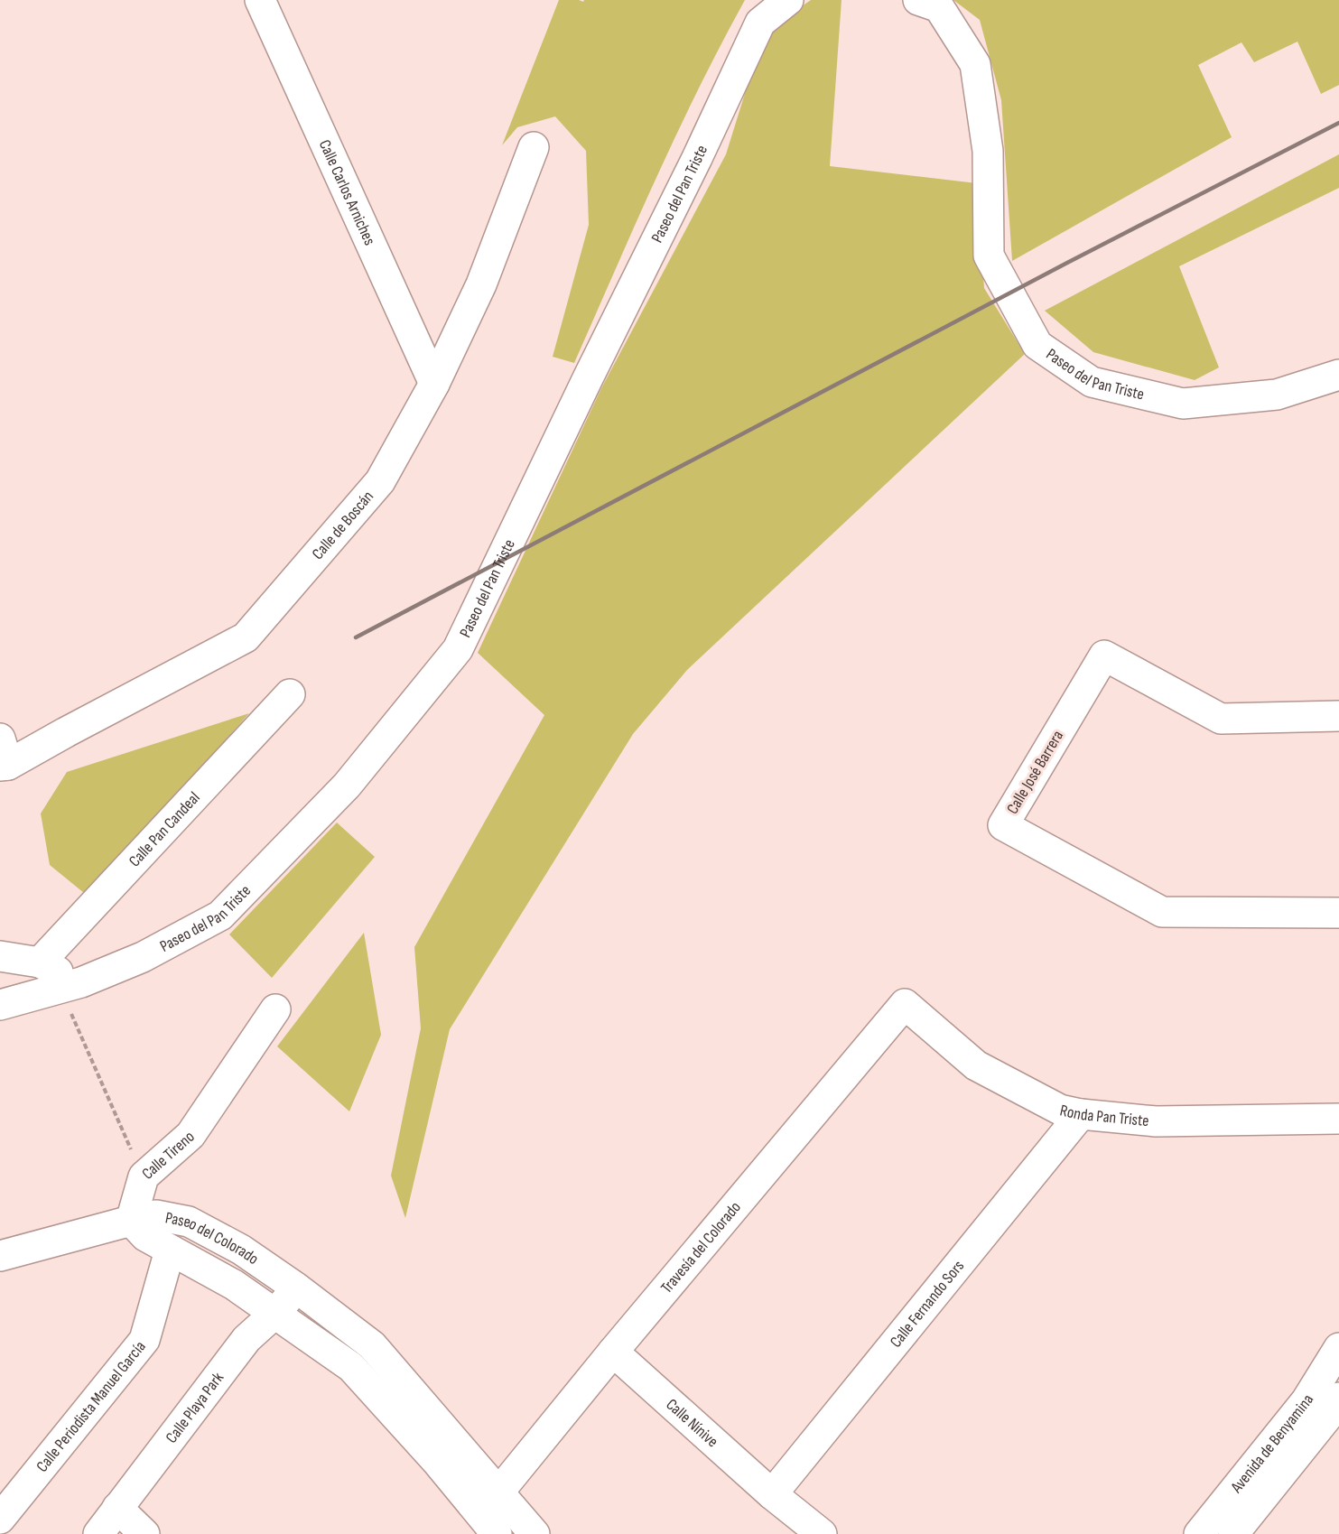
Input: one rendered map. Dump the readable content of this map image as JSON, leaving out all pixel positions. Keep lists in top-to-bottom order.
{
  "streets": {
    "street": [
      "Calle Carlos Arniches",
      "Paseo del Pan Triste",
      "Calle de Boscán",
      "Calle José Barrera",
      "Calle Pan Candeal",
      "Ronda Pan Triste",
      "Calle Tireno",
      "Paseo del Colorado",
      "Travesía del Colorado",
      "Calle Fernando Sors",
      "Calle Periodista Manuel García",
      "Calle Playa Park",
      "Calle Nínive",
      "Avenida de Benyamina"
    ]
  },
  "crossings": [
    ["Calle Carlos Arniches", "Calle de Boscán"],
    ["Ronda Pan Triste", "Travesía del Colorado"],
    ["Ronda Pan Triste", "Calle Fernando Sors"],
    ["Calle Tireno", "Paseo del Colorado"],
    ["Paseo del Colorado", "Travesía del Colorado"],
    ["Paseo del Colorado", "Calle Periodista Manuel García"],
    ["Paseo del Colorado", "Calle Playa Park"],
    ["Travesía del Colorado", "Calle Nínive"],
    ["Calle Fernando Sors", "Calle Nínive"]
  ]
}
